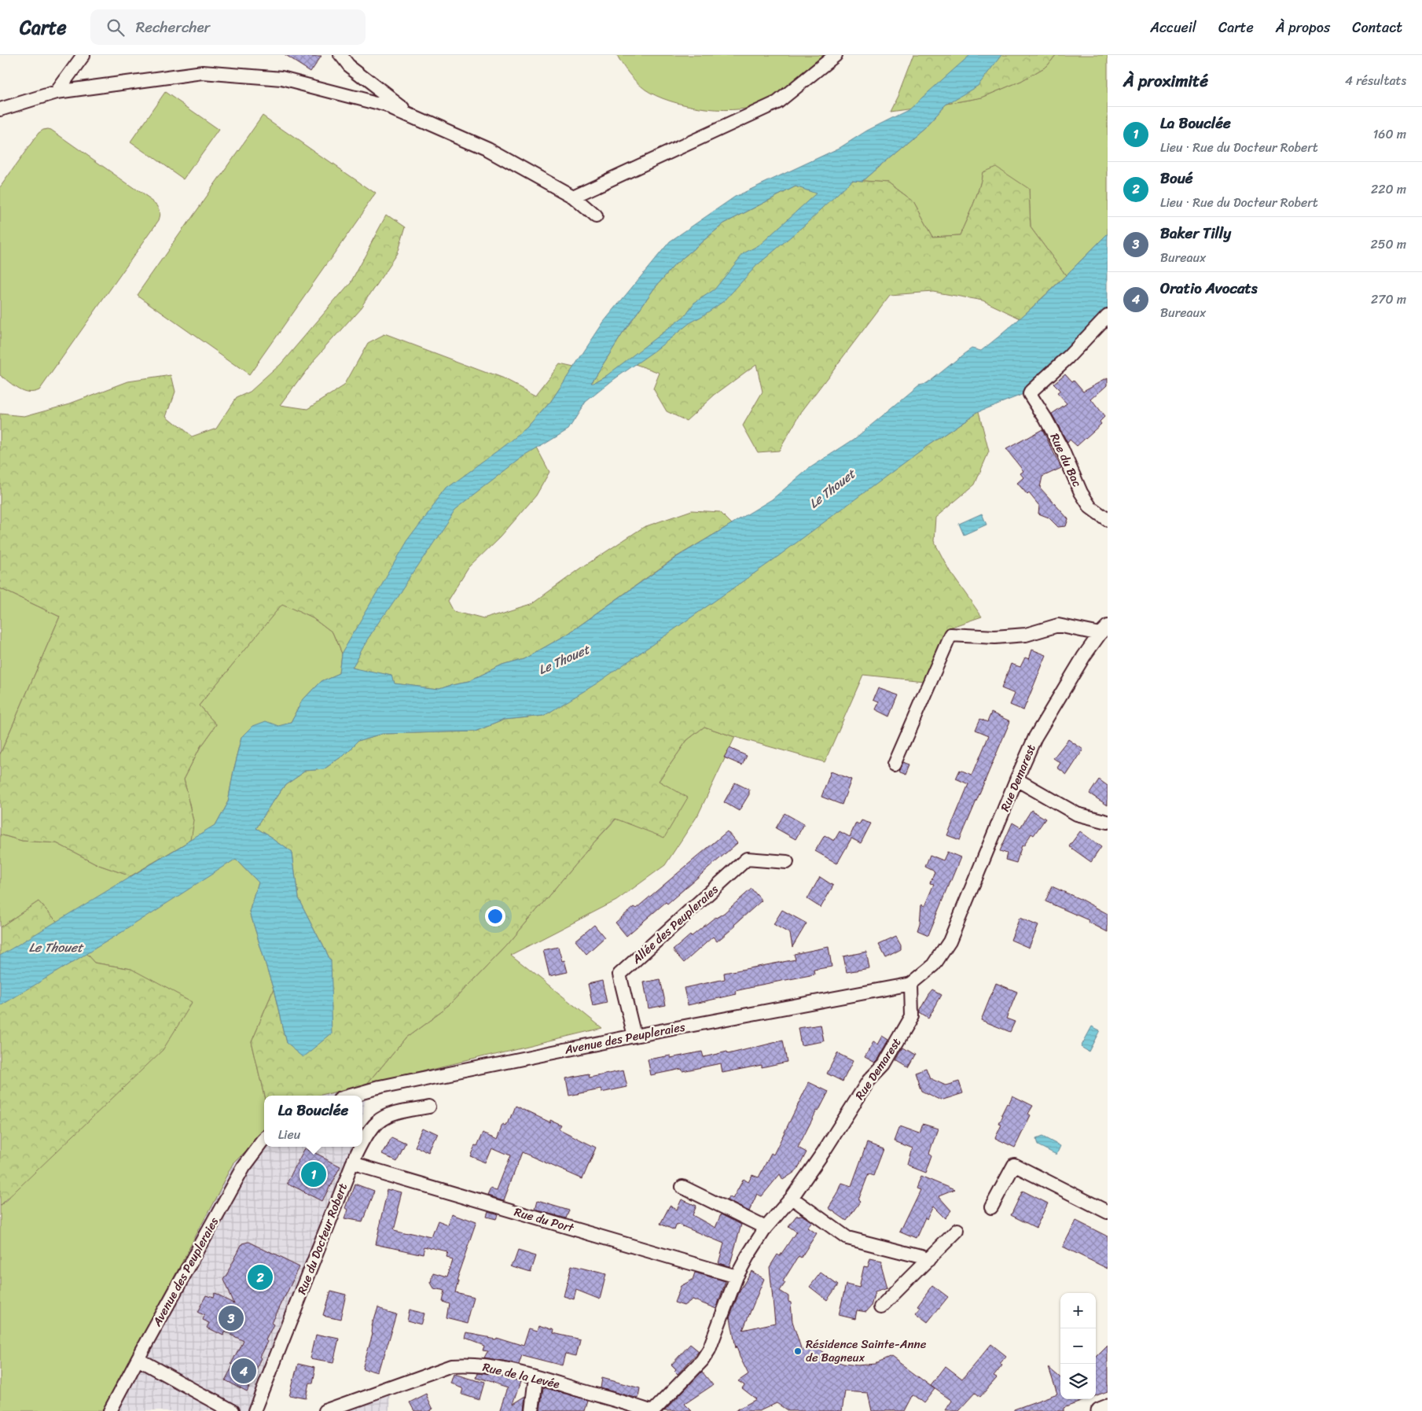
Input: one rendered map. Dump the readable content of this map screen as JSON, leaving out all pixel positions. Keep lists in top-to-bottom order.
{
  "streets": {
    "street": [
      "Rue du Bac",
      "Rue Demarest",
      "Allée des Peupleraies",
      "Avenue des Peupleraies",
      "Rue du Port",
      "Rue du Docteur Robert",
      "Rue de la Levée"
    ]
  },
  "crossings": [
    ["Rue Demarest", "Avenue des Peupleraies"],
    ["Rue Demarest", "Rue du Port"],
    ["Allée des Peupleraies", "Avenue des Peupleraies"],
    ["Rue du Port", "Rue du Docteur Robert"]
  ],
  "water": ["Le Thouet"],
  "places": ["Résidence Sainte-Anne de Bagneux"],
  "page": {
    "header": "Carte",
    "search": "Rechercher",
    "nav": [
      "Accueil",
      "Carte",
      "À propos",
      "Contact"
    ],
    "heading": ["À proximité", "4 résultats"],
    "list": [
      {
        "mark": "1",
        "name": "La Bouclée",
        "note": "Lieu · Rue du Docteur Robert",
        "value": "160 m"
      },
      {
        "mark": "2",
        "name": "Boué",
        "note": "Lieu · Rue du Docteur Robert",
        "value": "220 m"
      },
      {
        "mark": "3",
        "name": "Baker Tilly",
        "note": "Bureaux",
        "value": "250 m"
      },
      {
        "mark": "4",
        "name": "Oratio Avocats",
        "note": "Bureaux",
        "value": "270 m"
      }
    ],
    "popup": ["La Bouclée", "Lieu"],
    "pins": [
      "1",
      "2",
      "3",
      "4"
    ],
    "map_buttons": ["+", "−"]
  }
}
